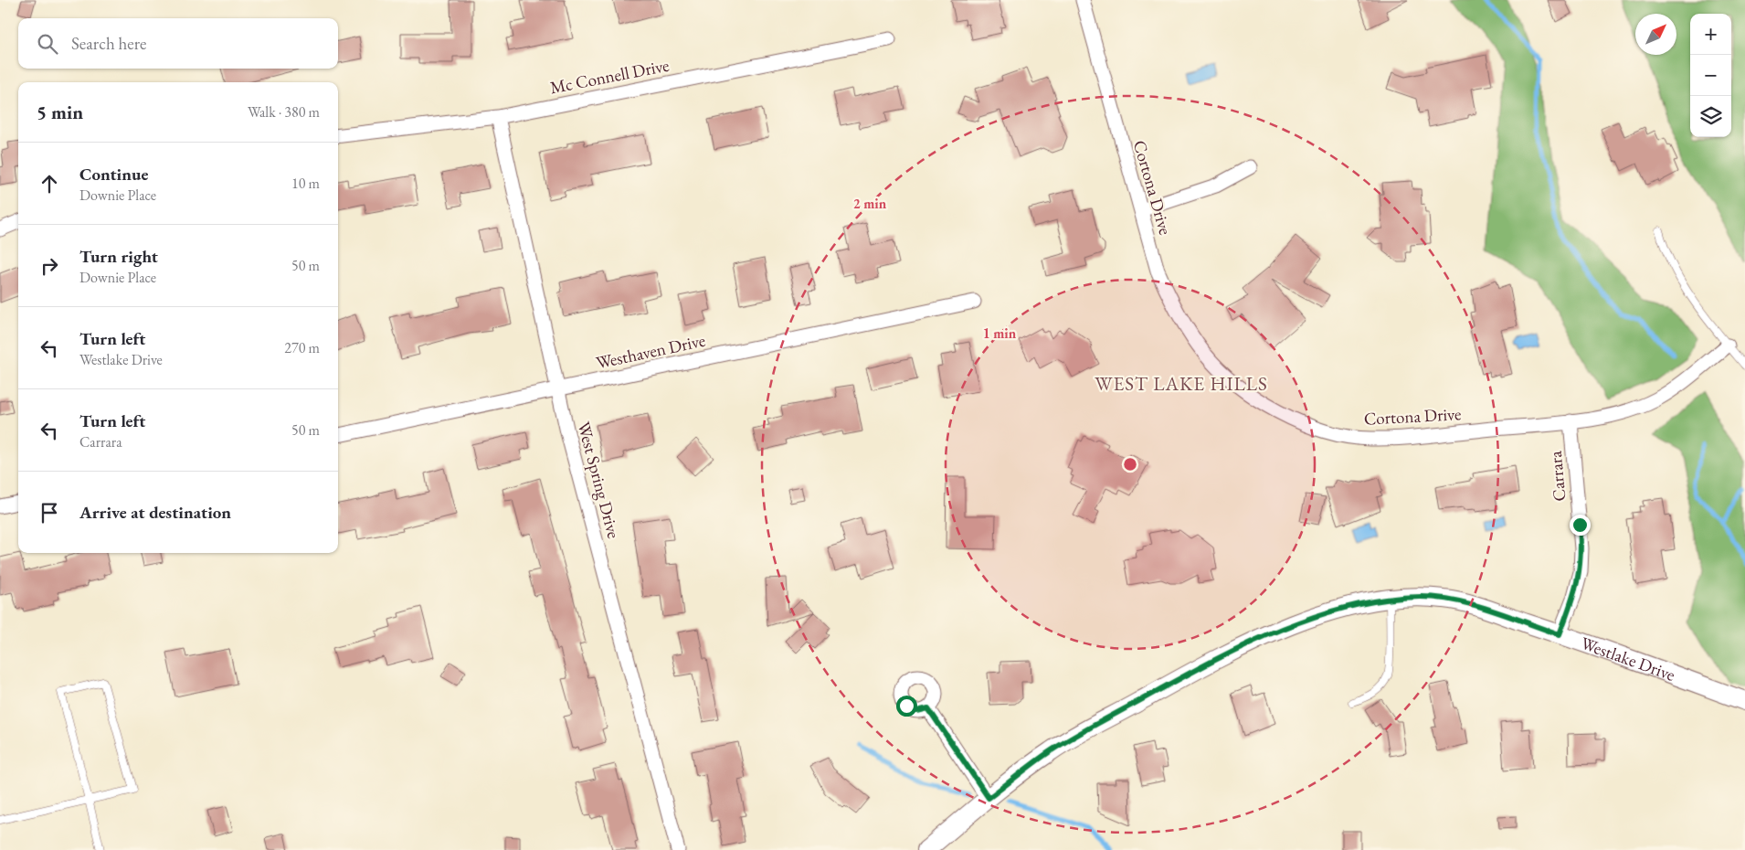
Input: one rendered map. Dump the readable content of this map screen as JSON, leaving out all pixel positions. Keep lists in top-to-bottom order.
{
  "streets": {
    "street": [
      "Mc Connell Drive",
      "Cortona Drive",
      "Westhaven Drive",
      "Carrara",
      "West Spring Drive",
      "Westlake Drive"
    ]
  },
  "crossings": [
    ["Mc Connell Drive", "West Spring Drive"],
    ["Cortona Drive", "Carrara"],
    ["Westhaven Drive", "West Spring Drive"],
    ["Carrara", "Westlake Drive"]
  ],
  "districts": ["WEST LAKE HILLS"],
  "north": "top right",
  "page": {
    "map_buttons": ["+", "−"],
    "search": "Search here",
    "heading": ["5 min", "Walk · 380 m"],
    "list": [
      ["Continue", "Downie Place", "10 m"],
      ["Turn right", "Downie Place", "50 m"],
      ["Turn left", "Westlake Drive", "270 m"],
      ["Turn left", "Carrara", "50 m"],
      "Arrive at destination"
    ]
  },
  "rings": ["2 min", "1 min"]
}
